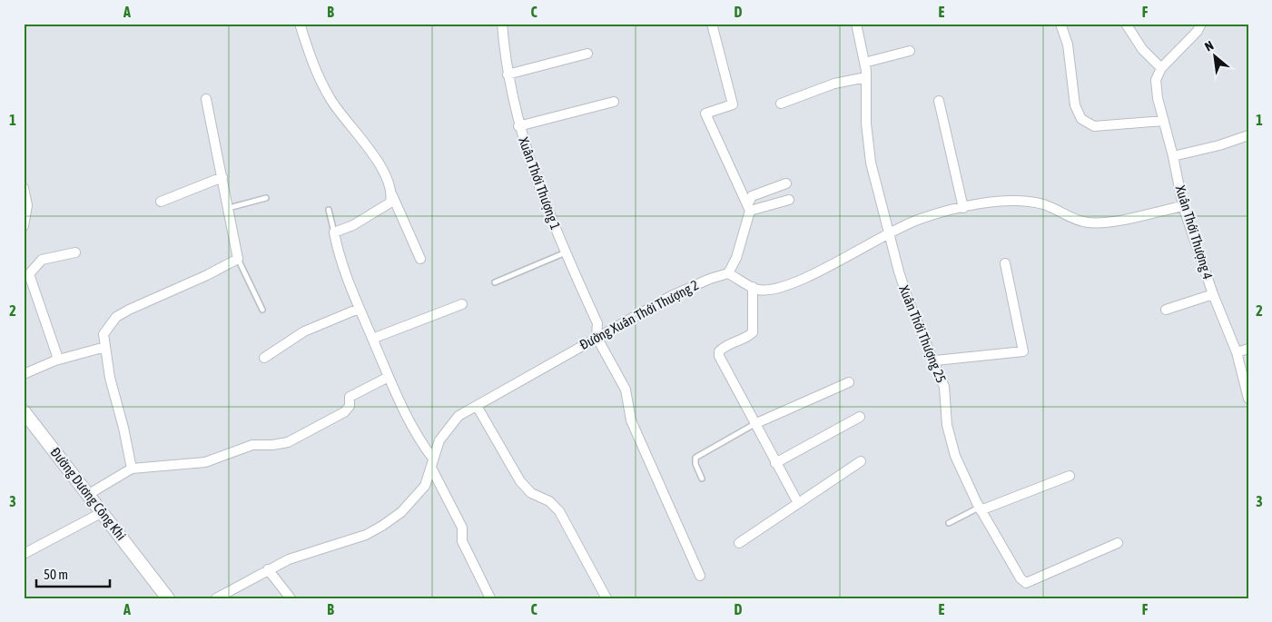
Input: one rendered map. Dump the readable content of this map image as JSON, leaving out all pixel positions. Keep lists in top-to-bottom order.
{
  "streets": {
    "main road": ["Đường Dương Công Khi"],
    "street": [
      "Xuân Thới Thượng 1",
      "Xuân Thới Thượng 4",
      "Đường Xuân Thới Thượng 2",
      "Xuân Thới Thượng 25"
    ]
  },
  "crossings": [
    ["Xuân Thới Thượng 1", "Đường Xuân Thới Thượng 2"]
  ],
  "scale_bar": "50 m",
  "north": "top left",
  "grid": {
    "columns": [
      "A",
      "B",
      "C",
      "D",
      "E",
      "F"
    ],
    "rows": ["1", "2", "3"]
  }
}
